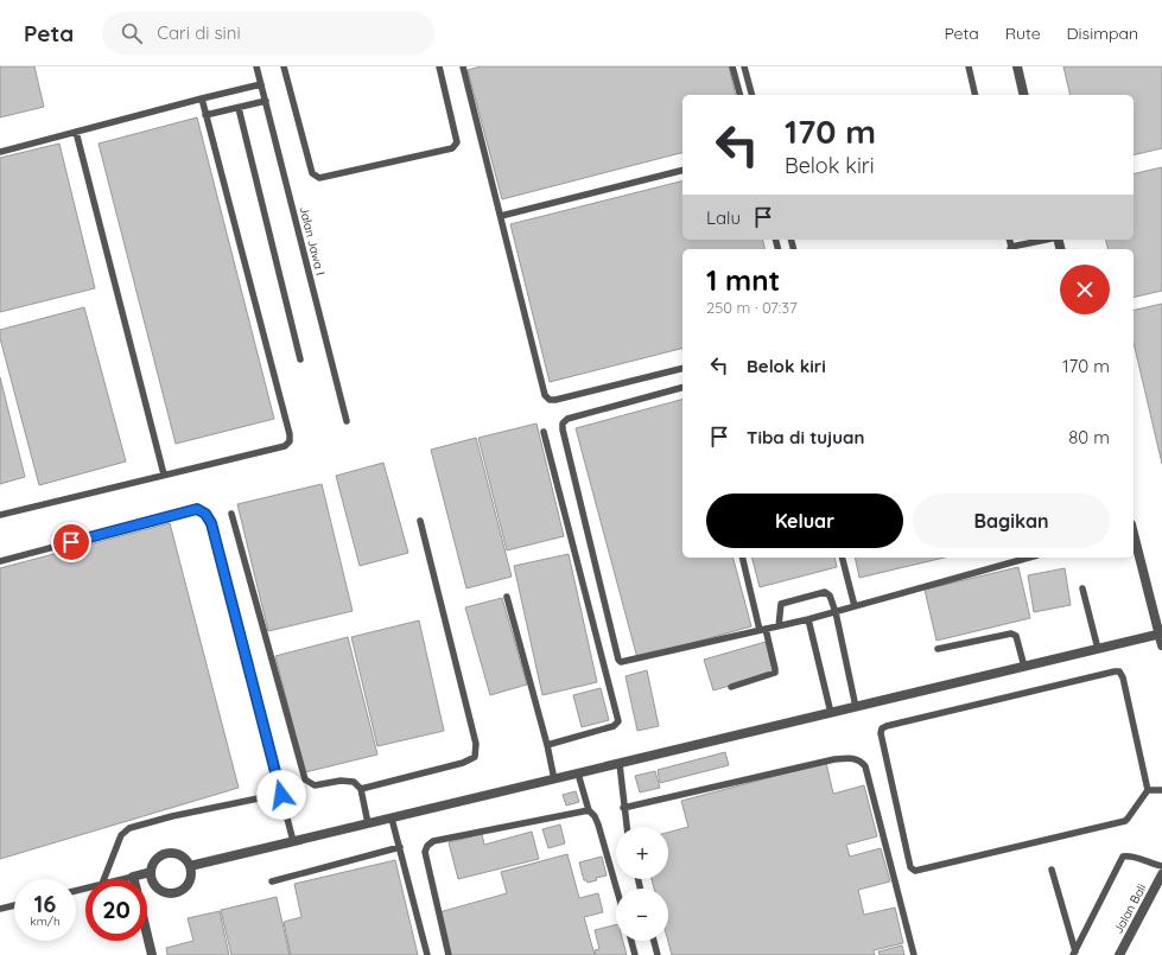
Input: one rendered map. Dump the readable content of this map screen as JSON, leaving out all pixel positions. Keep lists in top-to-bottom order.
{
  "streets": {
    "street": ["Jalan Bali"],
    "lane": ["Jalan Jawa I"]
  },
  "page": {
    "header": "Peta",
    "search": "Cari di sini",
    "nav": ["Peta", "Rute", "Disimpan"],
    "turn": ["170 m", "Belok kiri"],
    "then": "Lalu",
    "heading": ["1 mnt", "250 m · 07:37"],
    "list": [
      {
        "name": "Belok kiri",
        "value": "170 m"
      },
      {
        "name": "Tiba di tujuan",
        "value": "80 m"
      }
    ],
    "buttons": ["Keluar", "Bagikan"],
    "map_buttons": ["+", "−"],
    "speed": "16 km/h",
    "limit": "20"
  }
}
